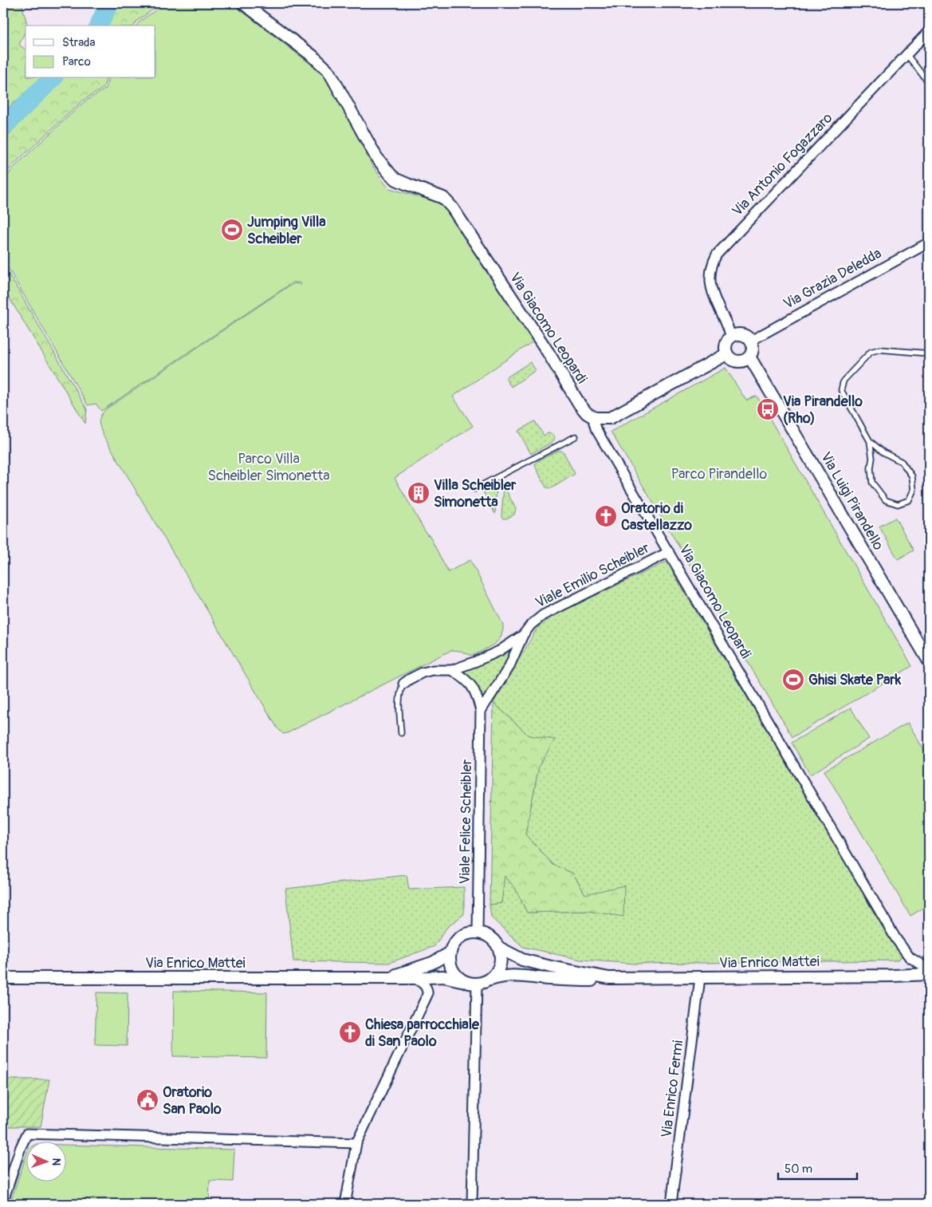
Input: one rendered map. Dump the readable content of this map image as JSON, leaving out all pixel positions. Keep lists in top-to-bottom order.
{
  "streets": {
    "street": [
      "Via Antonio Fogazzaro",
      "Via Grazia Deledda",
      "Via Giacomo Leopardi",
      "Via Luigi Pirandello",
      "Viale Emilio Scheibler",
      "Viale Felice Scheibler",
      "Via Enrico Mattei",
      "Via Enrico Fermi"
    ]
  },
  "crossings": [
    ["Via Antonio Fogazzaro", "Via Grazia Deledda"],
    ["Via Antonio Fogazzaro", "Via Luigi Pirandello"],
    ["Via Grazia Deledda", "Via Luigi Pirandello"],
    ["Via Giacomo Leopardi", "Viale Emilio Scheibler"],
    ["Viale Emilio Scheibler", "Viale Felice Scheibler"],
    ["Viale Felice Scheibler", "Via Enrico Mattei"],
    ["Via Enrico Mattei", "Via Enrico Fermi"]
  ],
  "parks": ["Parco Villa Scheibler Simonetta", "Parco Pirandello"],
  "places": {
    "sports": ["Jumping Villa Scheibler", "Ghisi Skate Park"],
    "bus stop": ["Via Pirandello (Rho)"],
    "building": ["Villa Scheibler Simonetta"],
    "church": ["Oratorio di Castellazzo", "Chiesa parrocchiale di San Paolo"],
    "public building": ["Oratorio San Paolo"]
  },
  "legend": ["Strada", "Parco"],
  "scale_bar": "50 m",
  "north": "right"
}
